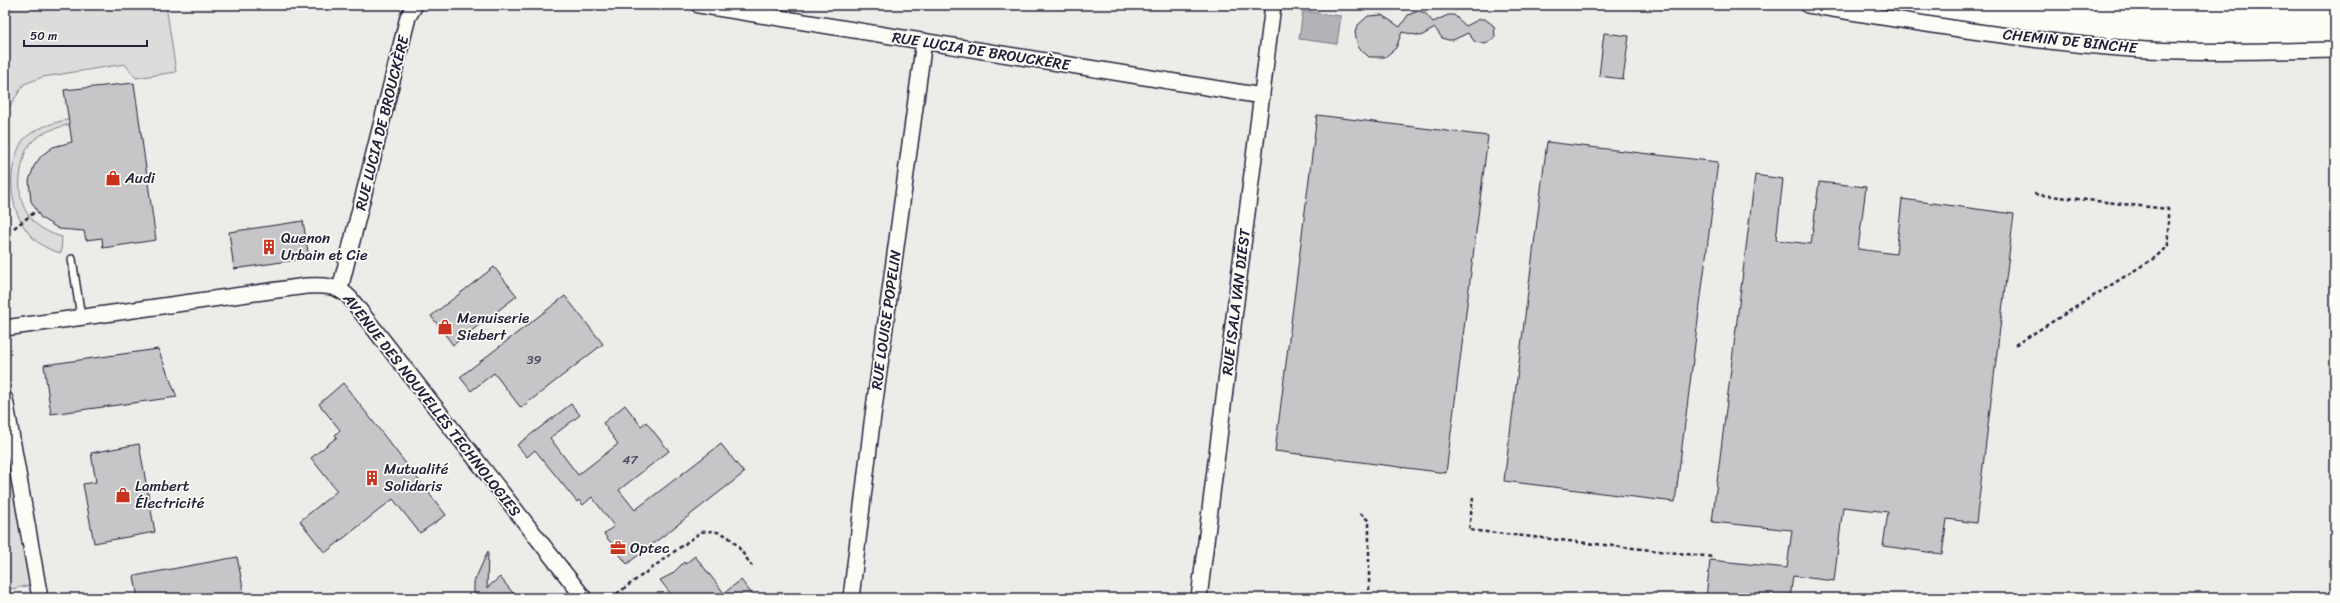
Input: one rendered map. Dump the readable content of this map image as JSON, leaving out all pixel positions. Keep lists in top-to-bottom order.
{
  "streets": {
    "street": [
      "CHEMIN DE BINCHE",
      "RUE LUCIA DE BROUCKÈRE",
      "RUE ISALA VAN DIEST",
      "RUE LOUISE POPELIN",
      "AVENUE DES NOUVELLES TECHNOLOGIES"
    ]
  },
  "crossings": [
    ["RUE LUCIA DE BROUCKÈRE", "RUE ISALA VAN DIEST"],
    ["RUE LUCIA DE BROUCKÈRE", "RUE LOUISE POPELIN"],
    ["RUE LUCIA DE BROUCKÈRE", "AVENUE DES NOUVELLES TECHNOLOGIES"]
  ],
  "places": {
    "shop": ["Audi", "Menuiserie Siebert", "Lambert Électricité"],
    "building": ["Quenon Urbain et Cie", "Mutualité Solidaris"],
    "office": ["Optec"]
  },
  "house_numbers": ["39", "47"],
  "scale_bar": "50 m"
}
